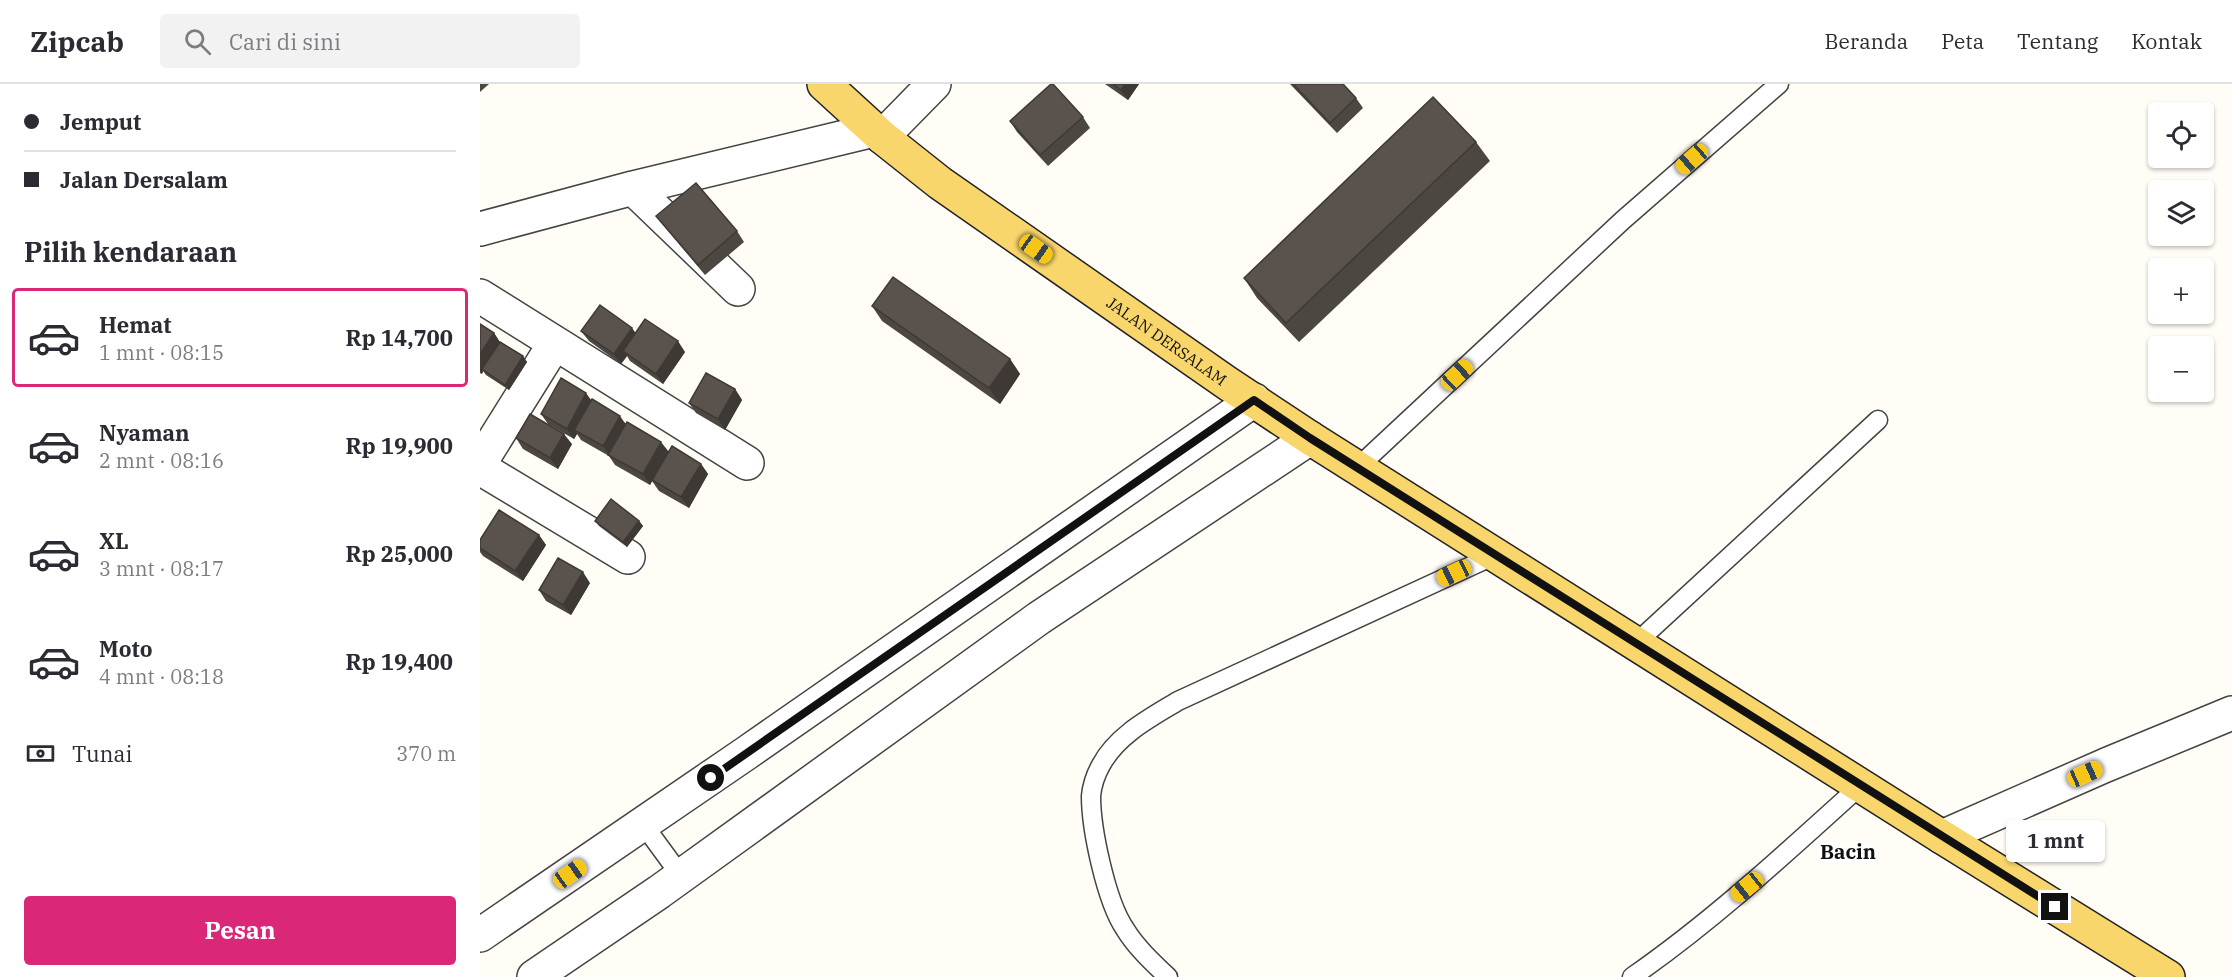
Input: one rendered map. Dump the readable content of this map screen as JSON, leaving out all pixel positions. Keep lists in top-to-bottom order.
{
  "streets": {
    "main road": ["JALAN DERSALAM"]
  },
  "districts": ["Bacin"],
  "page": {
    "header": "Zipcab",
    "search": "Cari di sini",
    "nav": [
      "Beranda",
      "Peta",
      "Tentang",
      "Kontak"
    ],
    "banner": ["Jemput", "Jalan Dersalam"],
    "map_buttons": ["+", "−"],
    "heading": "Pilih kendaraan",
    "list": [
      {
        "name": "Hemat",
        "note": "1 mnt · 08:15",
        "value": "Rp 14,700"
      },
      {
        "name": "Nyaman",
        "note": "2 mnt · 08:16",
        "value": "Rp 19,900"
      },
      {
        "name": "XL",
        "note": "3 mnt · 08:17",
        "value": "Rp 25,000"
      },
      {
        "name": "Moto",
        "note": "4 mnt · 08:18",
        "value": "Rp 19,400"
      }
    ],
    "pay": ["Tunai", "370 m"],
    "bubble": "1 mnt",
    "buttons": "Pesan"
  }
}
